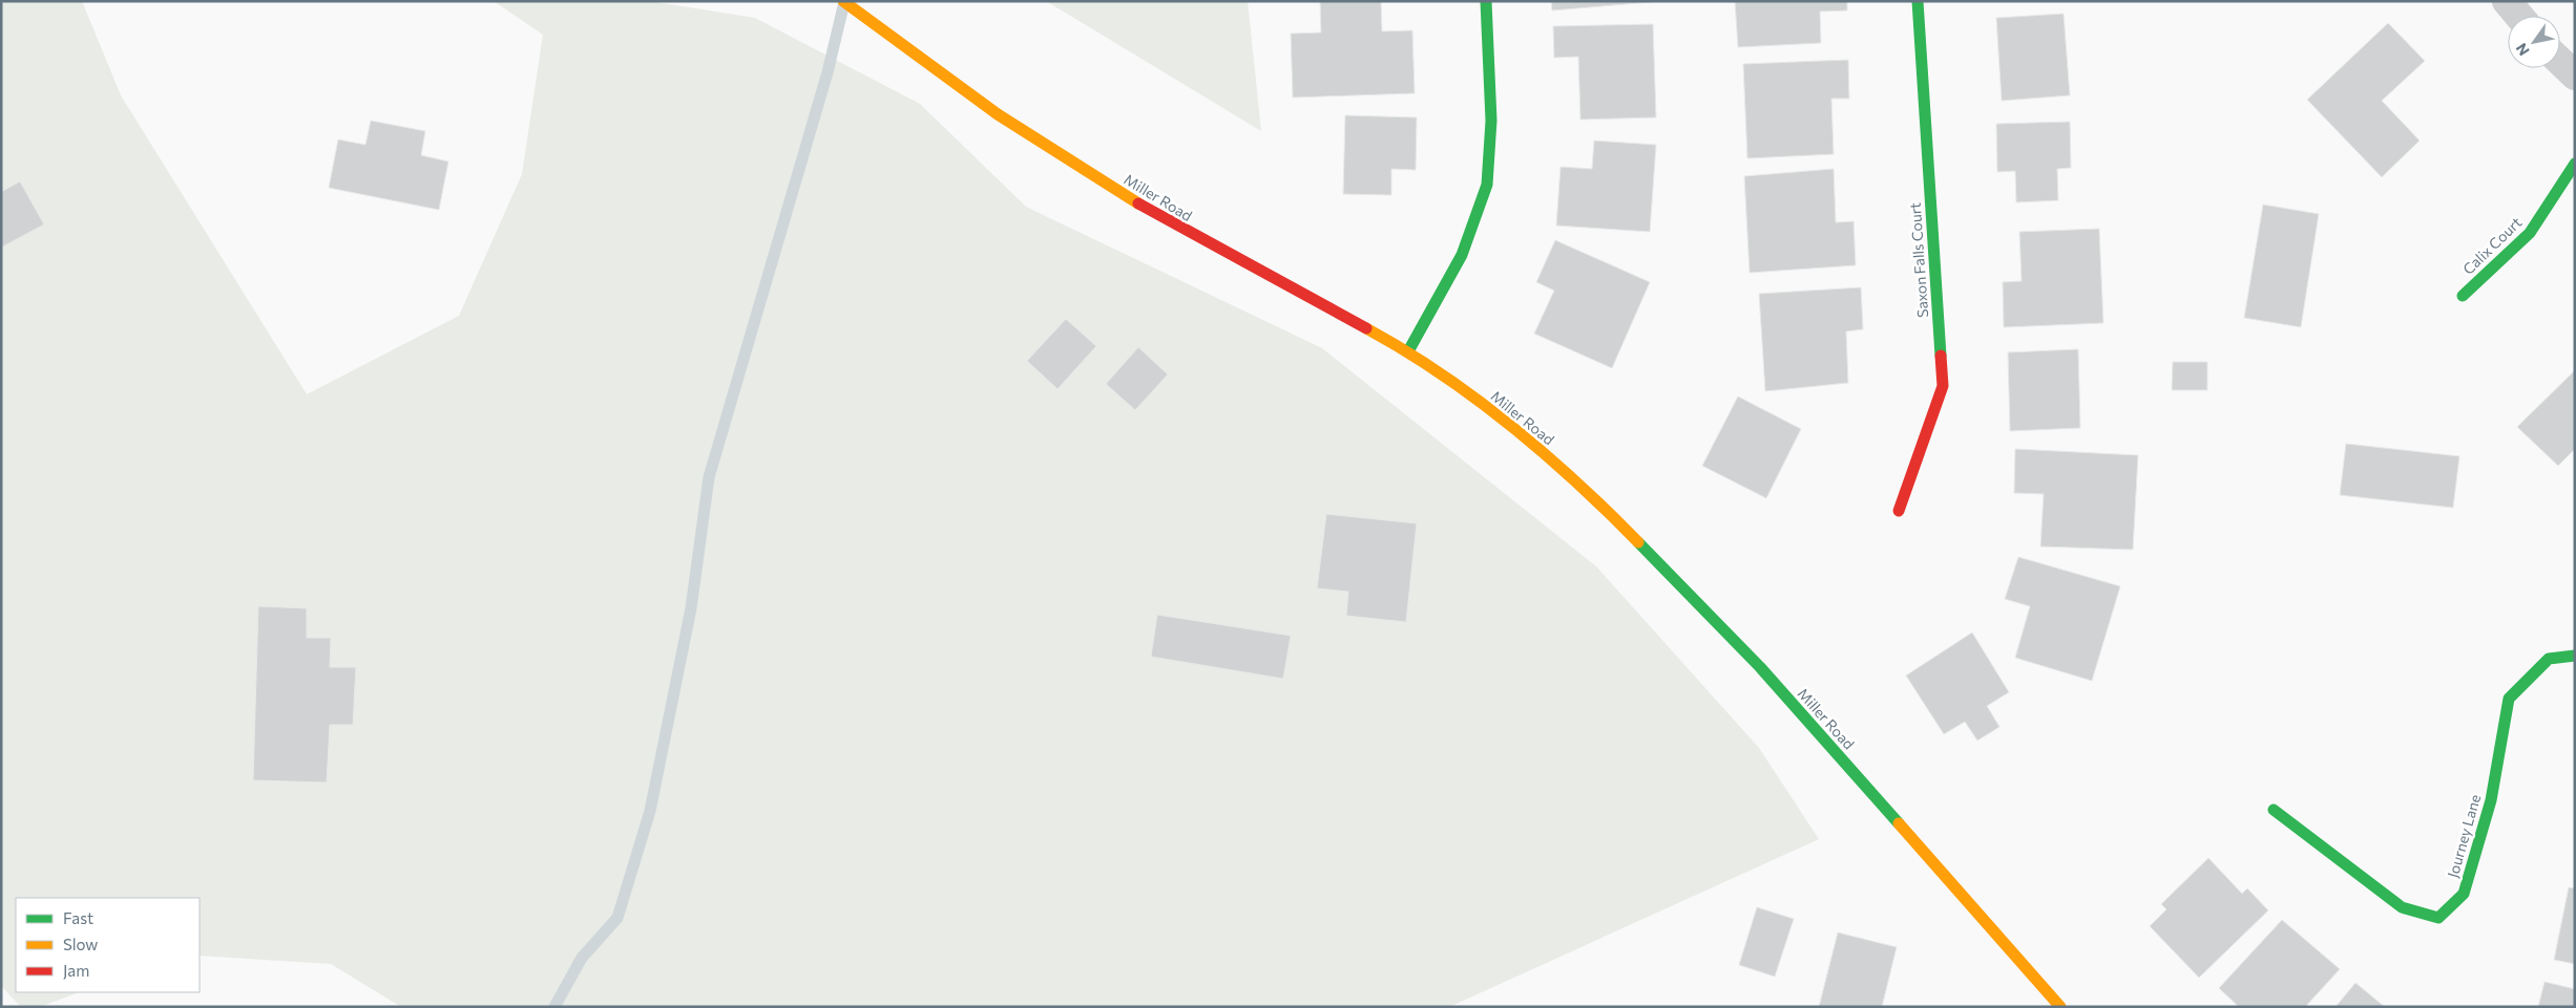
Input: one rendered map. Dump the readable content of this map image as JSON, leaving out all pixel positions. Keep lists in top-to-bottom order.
{
  "streets": {
    "street": [
      "Miller Road",
      "Calix Court",
      "Saxon Falls Court",
      "Journey Lane"
    ]
  },
  "legend": ["Fast", "Slow", "Jam"],
  "north": "bottom left"
}
